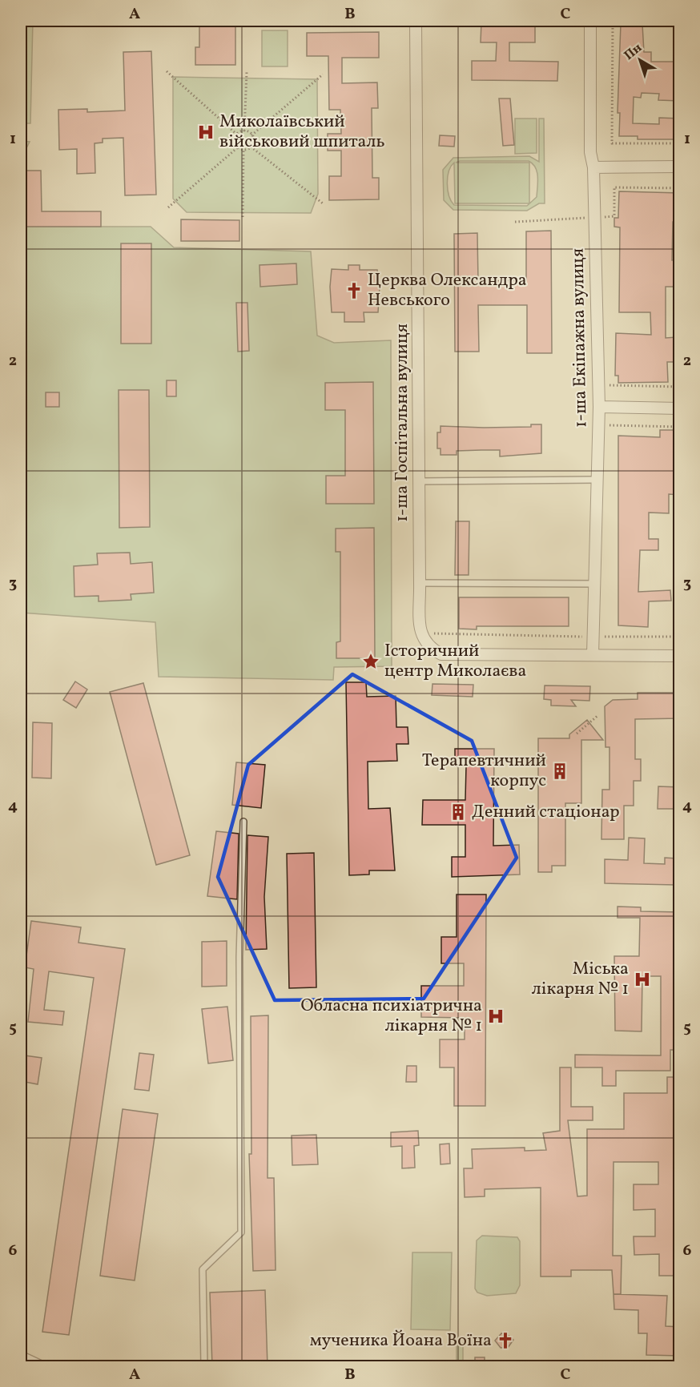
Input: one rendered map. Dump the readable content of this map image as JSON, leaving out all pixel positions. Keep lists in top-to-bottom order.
{
  "streets": {
    "street": ["1-ша Екіпажна вулиця", "1-ша Госпітальна вулиця"]
  },
  "places": {
    "hospital": ["Миколаївський військовий шпиталь", "Міська лікарня № 1", "Обласна психіатрична лікарня № 1"],
    "church": ["Церква Олександра Невського", "мученика Йоана Воїна"],
    "place": ["Історичний центр Миколаєва"],
    "building": ["Терапевтичний корпус", "Денний стаціонар"]
  },
  "north": "top left",
  "grid": {
    "columns": ["A", "B", "C"],
    "rows": [
      "1",
      "2",
      "3",
      "4",
      "5",
      "6"
    ]
  }
}
